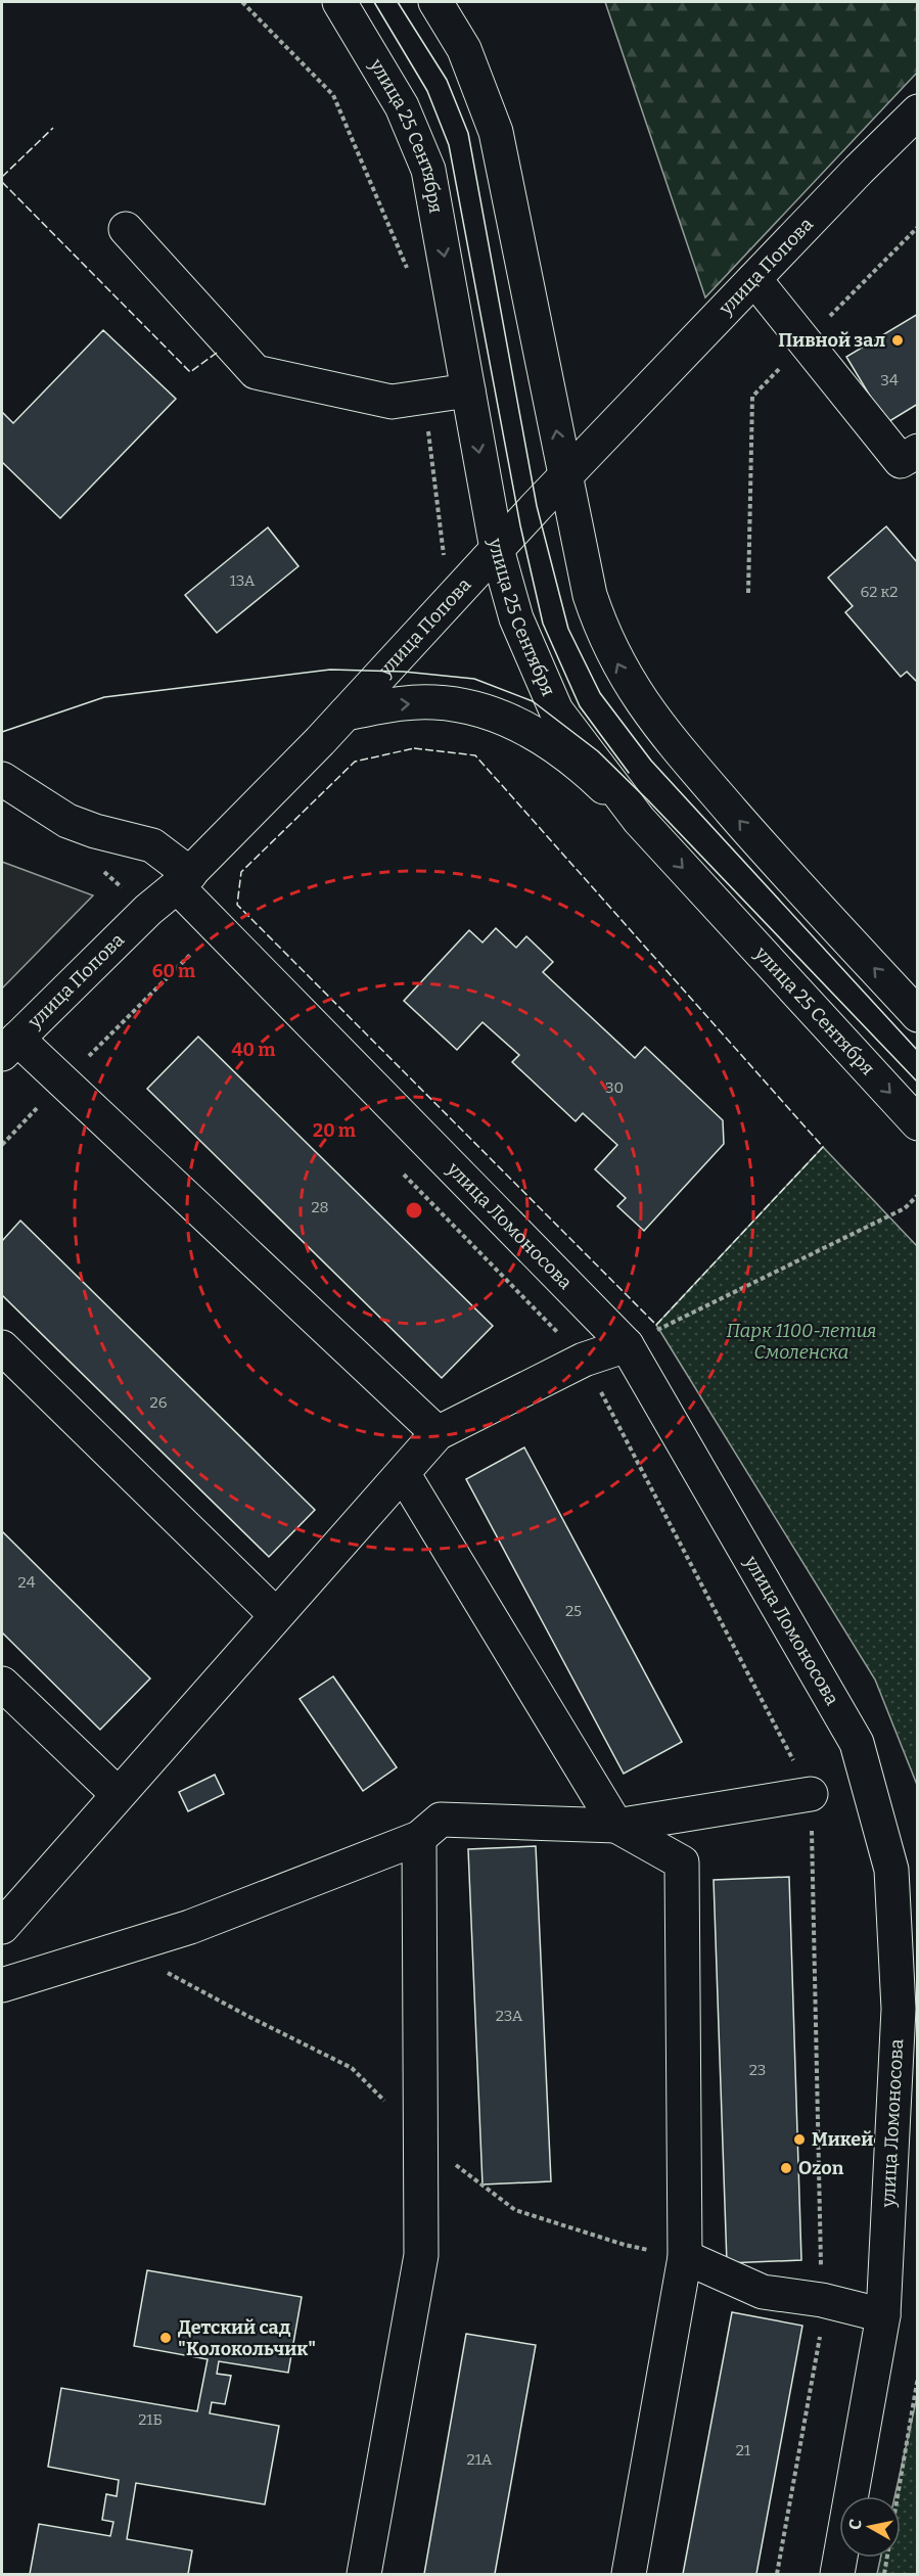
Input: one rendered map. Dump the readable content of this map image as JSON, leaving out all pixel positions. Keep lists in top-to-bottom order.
{
  "streets": {
    "street": ["улица 25 Сентября", "улица Попова", "улица Ломоносова"]
  },
  "crossings": [
    ["улица 25 Сентября", "улица Попова"],
    ["улица Попова", "улица Ломоносова"]
  ],
  "parks": ["Парк 1100-летия Смоленска"],
  "places": [
    "Пивной зал",
    "Микей",
    "Ozon",
    "Детский сад \"Колокольчик\""
  ],
  "house_numbers": [
    "34",
    "13А",
    "62 к2",
    "30",
    "28",
    "26",
    "24",
    "25",
    "23А",
    "23",
    "21Б",
    "21",
    "21А"
  ],
  "north": "left",
  "rings": ["60 m", "40 m", "20 m"]
}
